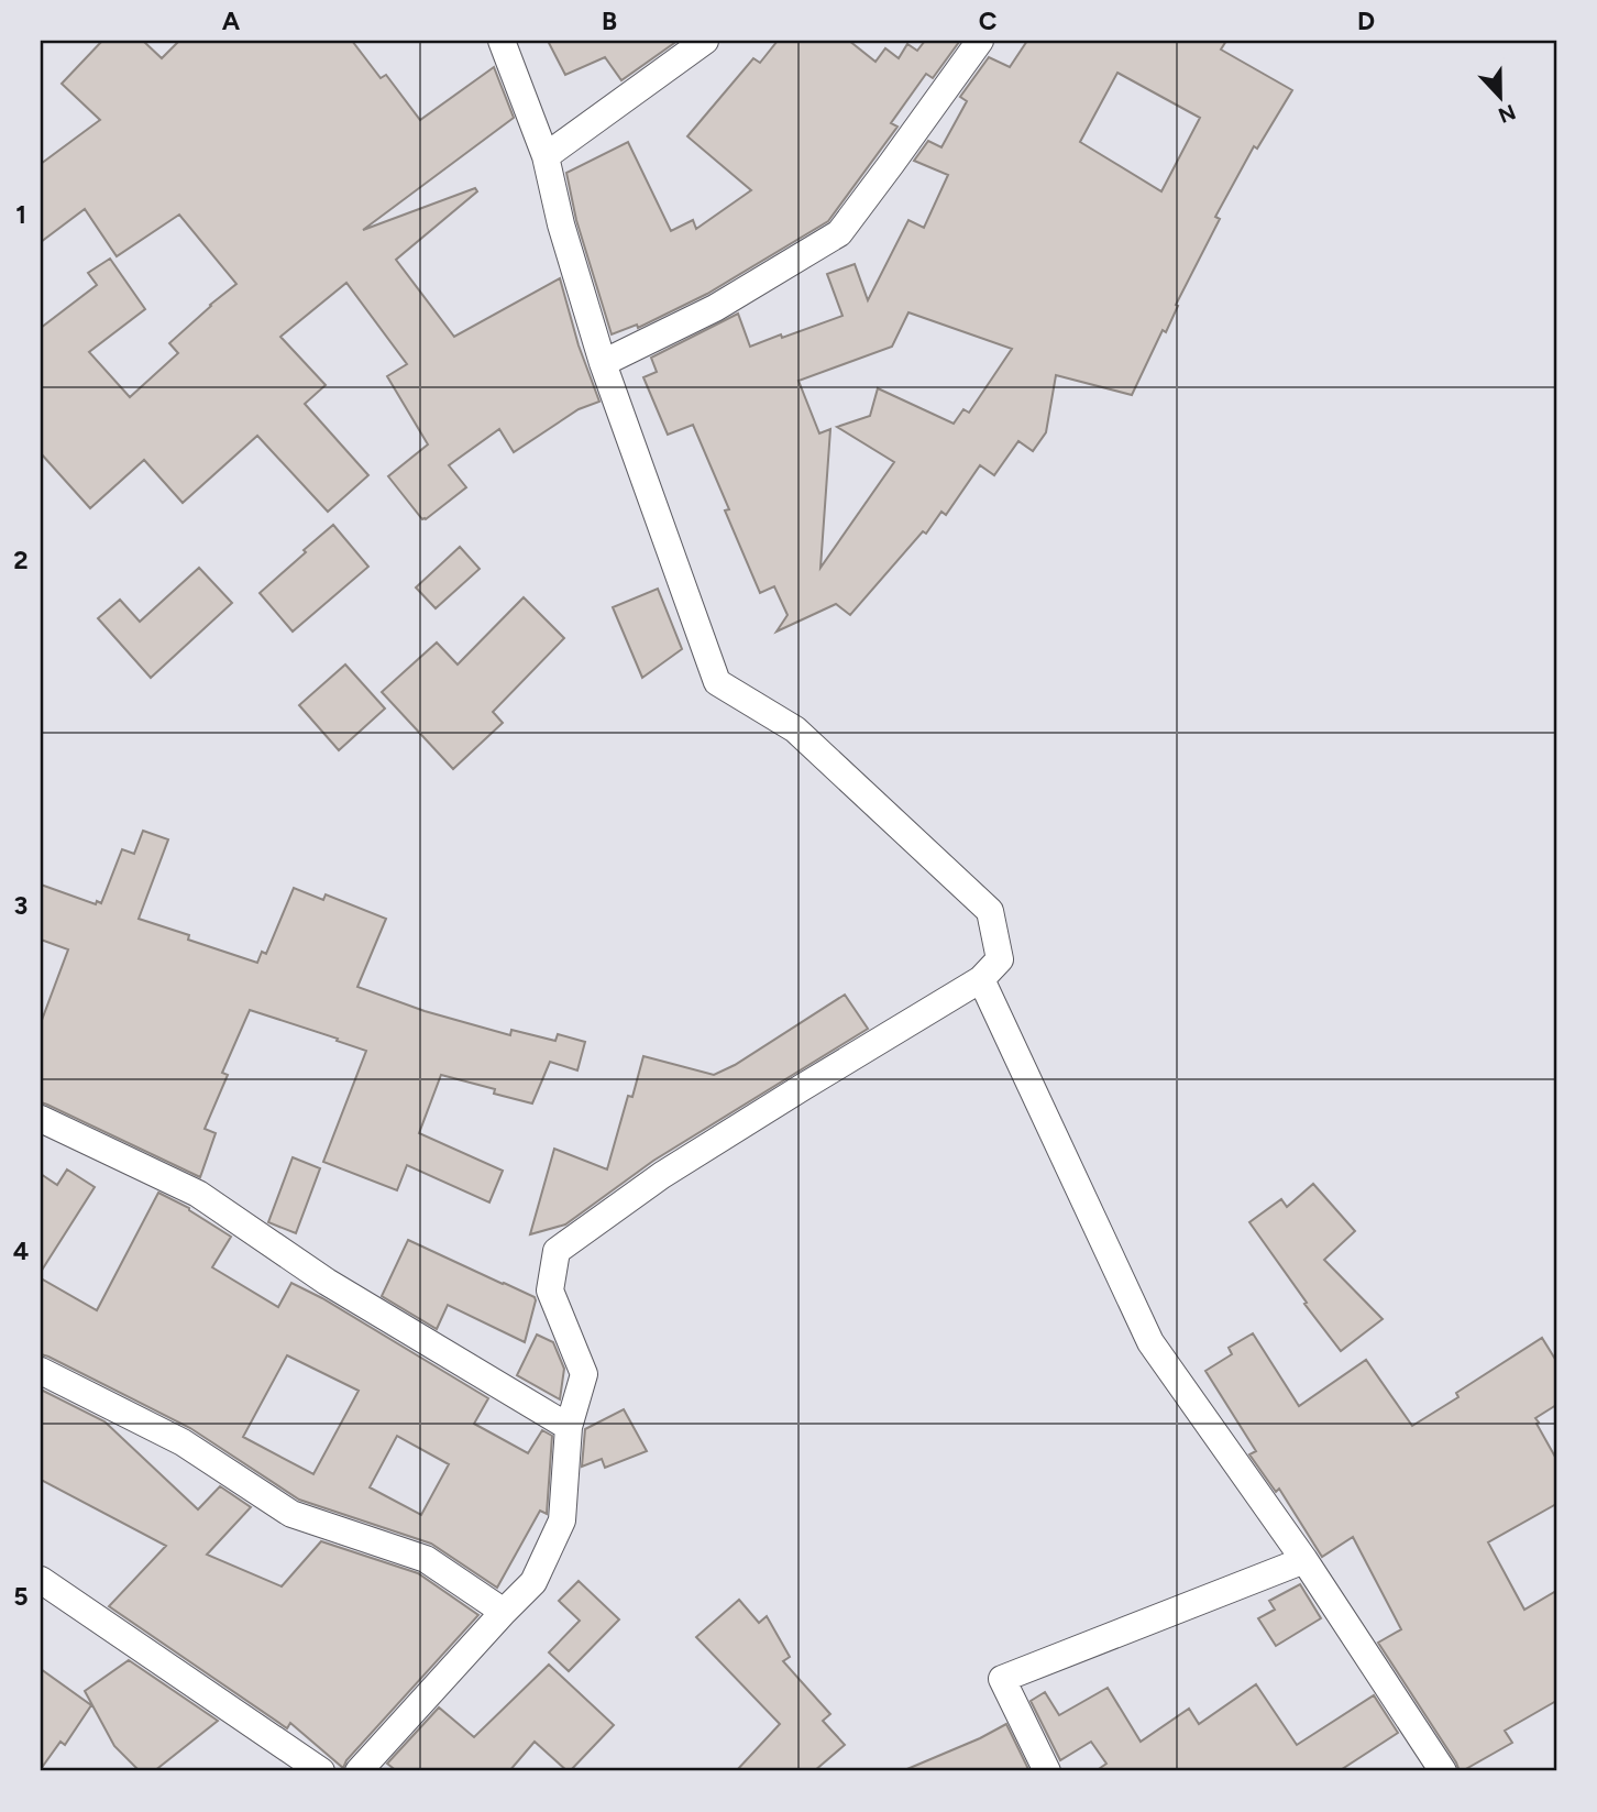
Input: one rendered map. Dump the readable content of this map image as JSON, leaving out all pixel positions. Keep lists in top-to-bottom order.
{
  "north": "bottom",
  "grid": {
    "columns": [
      "A",
      "B",
      "C",
      "D"
    ],
    "rows": [
      "1",
      "2",
      "3",
      "4",
      "5"
    ]
  }
}
